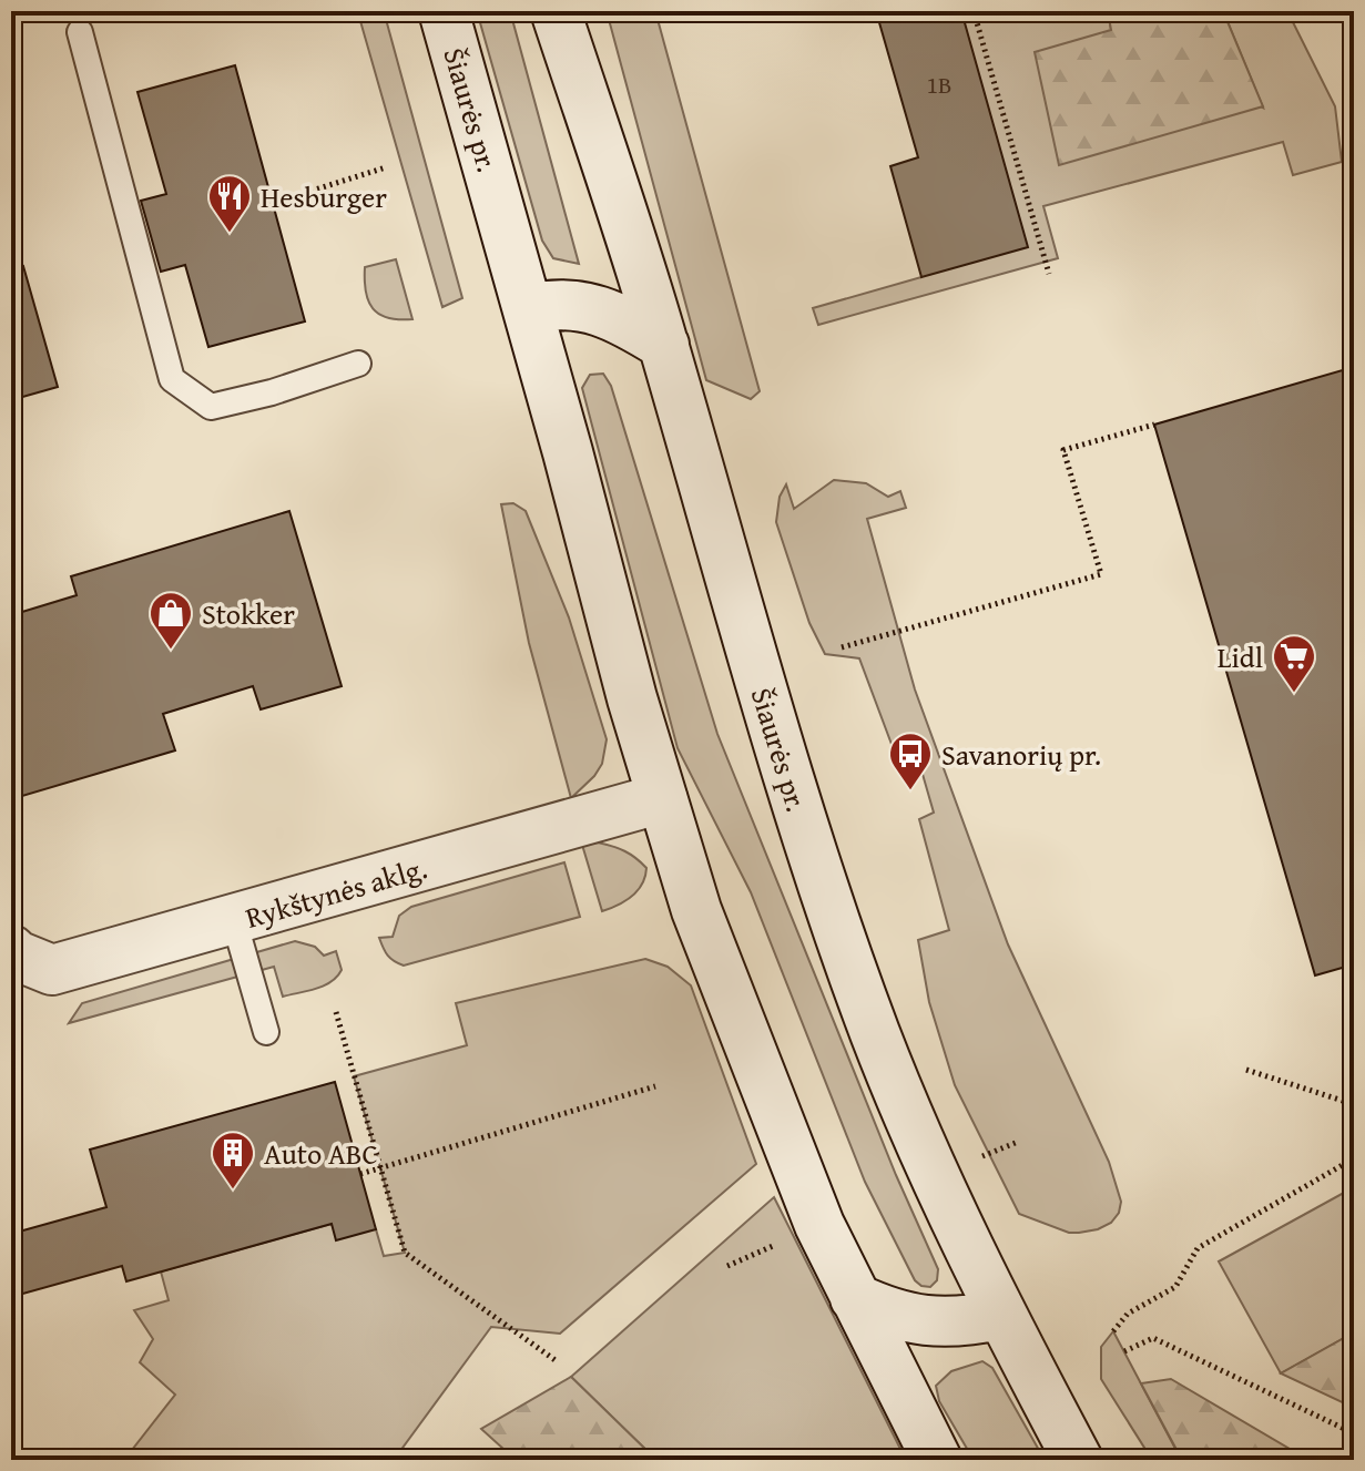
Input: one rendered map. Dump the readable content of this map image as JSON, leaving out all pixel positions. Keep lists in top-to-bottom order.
{
  "streets": {
    "main road": ["Šiaurės pr.", "Rykštynės aklg."]
  },
  "crossings": [
    ["Šiaurės pr.", "Rykštynės aklg."]
  ],
  "places": {
    "restaurant": ["Hesburger"],
    "shop": ["Stokker"],
    "supermarket": ["Lidl"],
    "bus stop": ["Savanorių pr."],
    "building": ["Auto ABC"]
  },
  "house_numbers": ["1B"]
}
